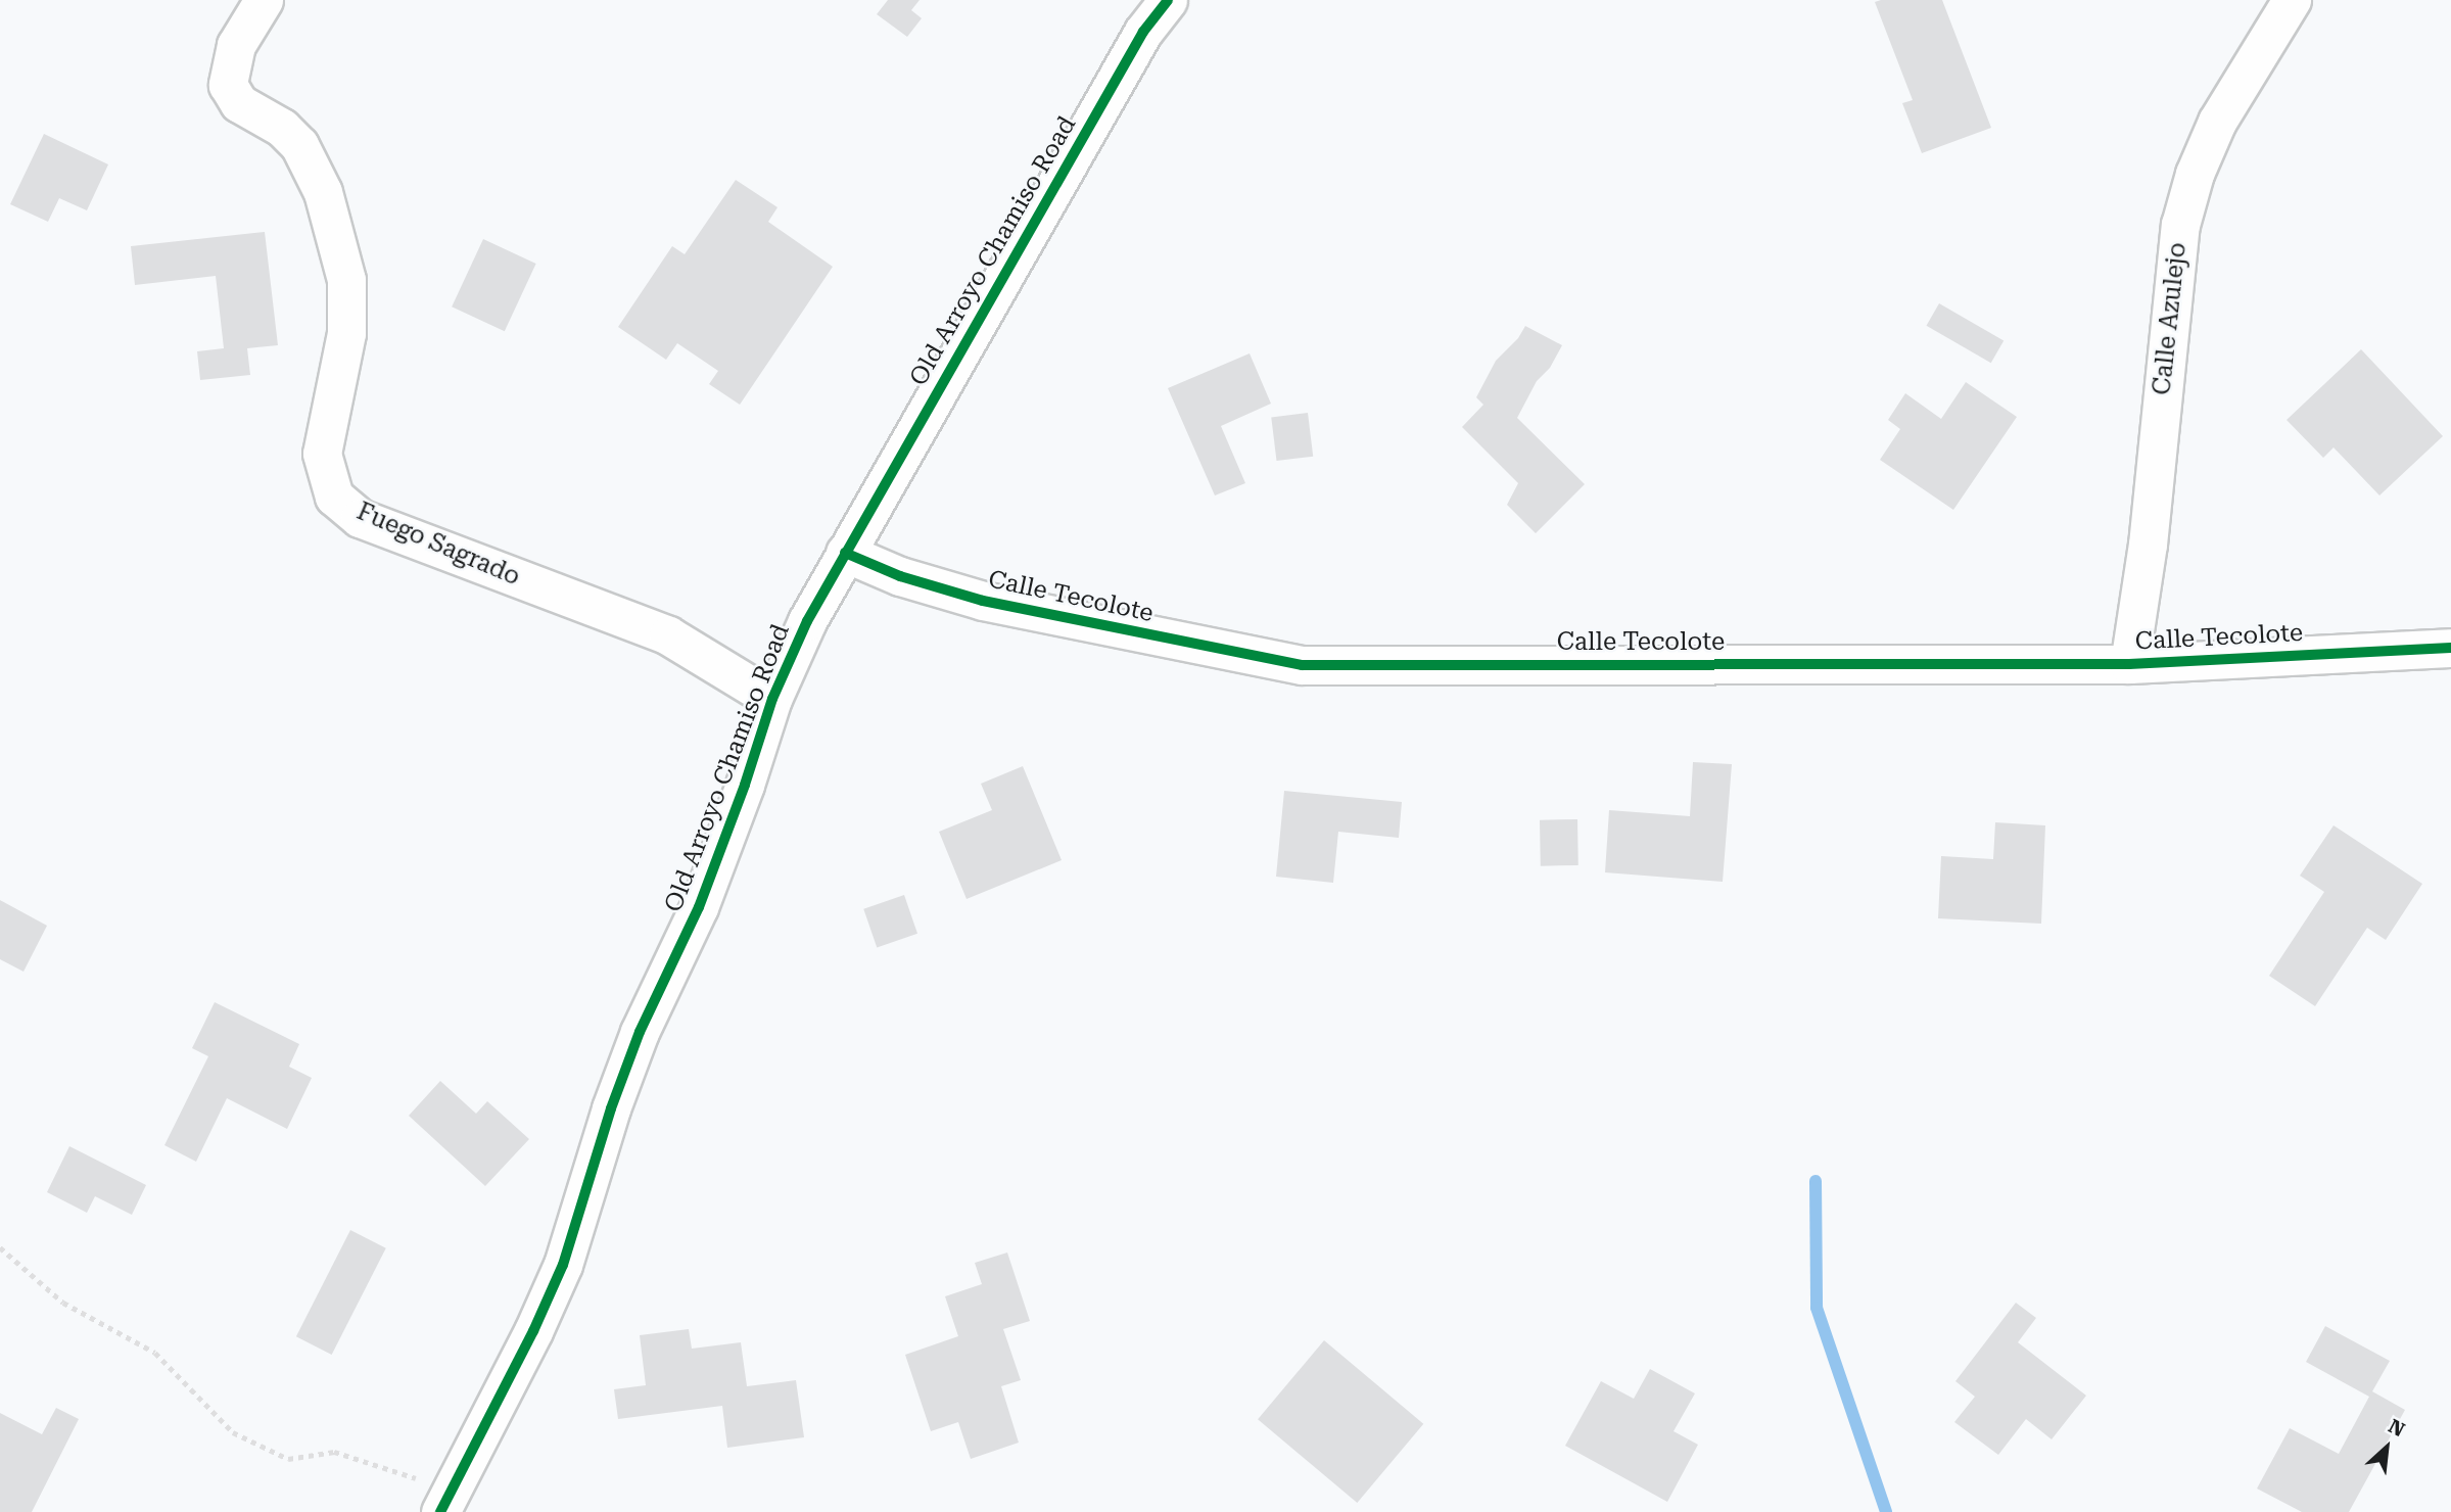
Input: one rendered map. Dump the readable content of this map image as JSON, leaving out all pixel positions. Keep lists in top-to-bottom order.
{
  "streets": {
    "street": [
      "Old Arroyo Chamiso Road",
      "Calle Azulejo",
      "Fuego Sagrado",
      "Calle Tecolote"
    ]
  },
  "crossings": [
    ["Old Arroyo Chamiso Road", "Fuego Sagrado"],
    ["Old Arroyo Chamiso Road", "Calle Tecolote"],
    ["Calle Azulejo", "Calle Tecolote"]
  ],
  "north": "top right"
}
